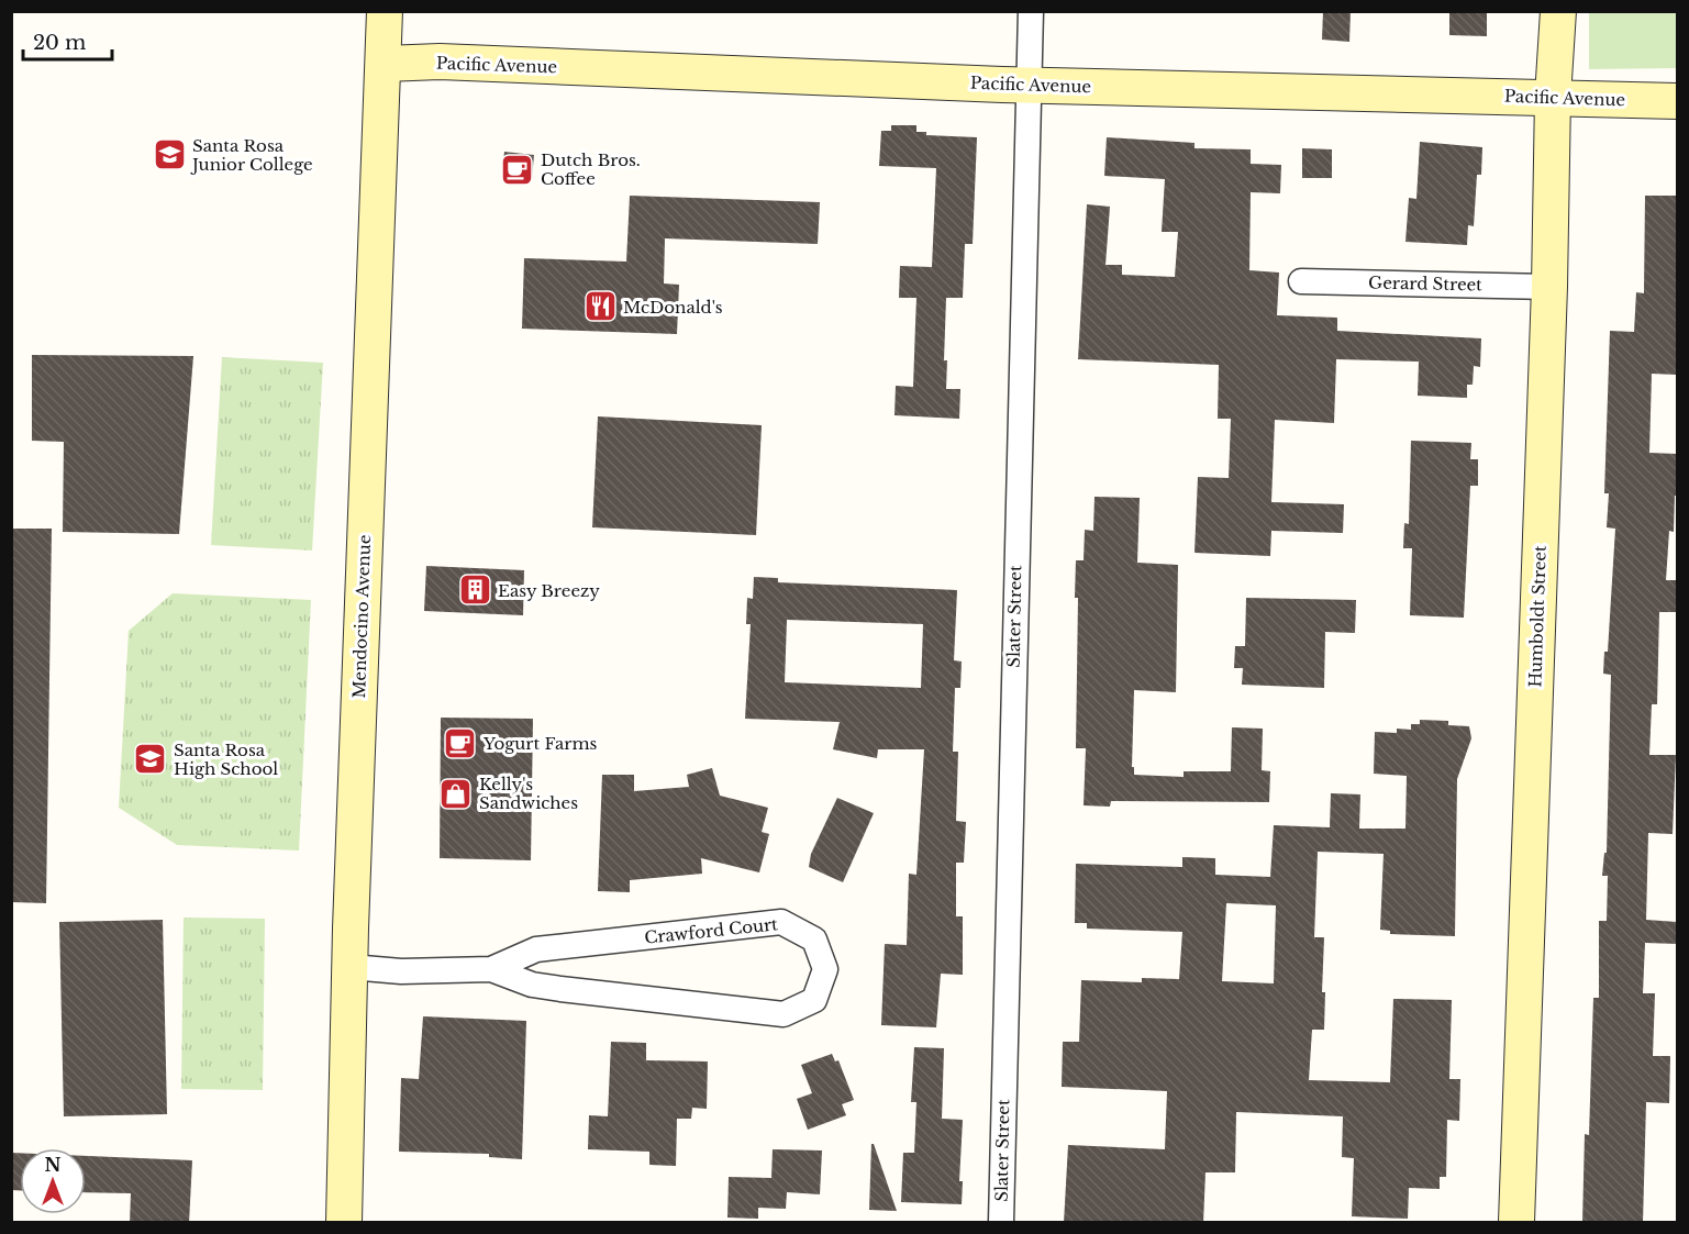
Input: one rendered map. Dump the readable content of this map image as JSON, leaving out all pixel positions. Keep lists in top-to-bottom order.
{
  "streets": {
    "street": [
      "Pacific Avenue",
      "Gerard Street",
      "Mendocino Avenue",
      "Slater Street",
      "Humboldt Street",
      "Crawford Court"
    ]
  },
  "crossings": [
    ["Pacific Avenue", "Mendocino Avenue"],
    ["Pacific Avenue", "Slater Street"],
    ["Pacific Avenue", "Humboldt Street"],
    ["Gerard Street", "Humboldt Street"],
    ["Mendocino Avenue", "Crawford Court"]
  ],
  "places": {
    "school or university": ["Santa Rosa Junior College", "Santa Rosa High School"],
    "cafe": ["Dutch Bros. Coffee", "Yogurt Farms"],
    "restaurant": ["McDonald's"],
    "building": ["Easy Breezy"],
    "shop": ["Kelly's Sandwiches"]
  },
  "scale_bar": "20 m",
  "north": "top"
}
